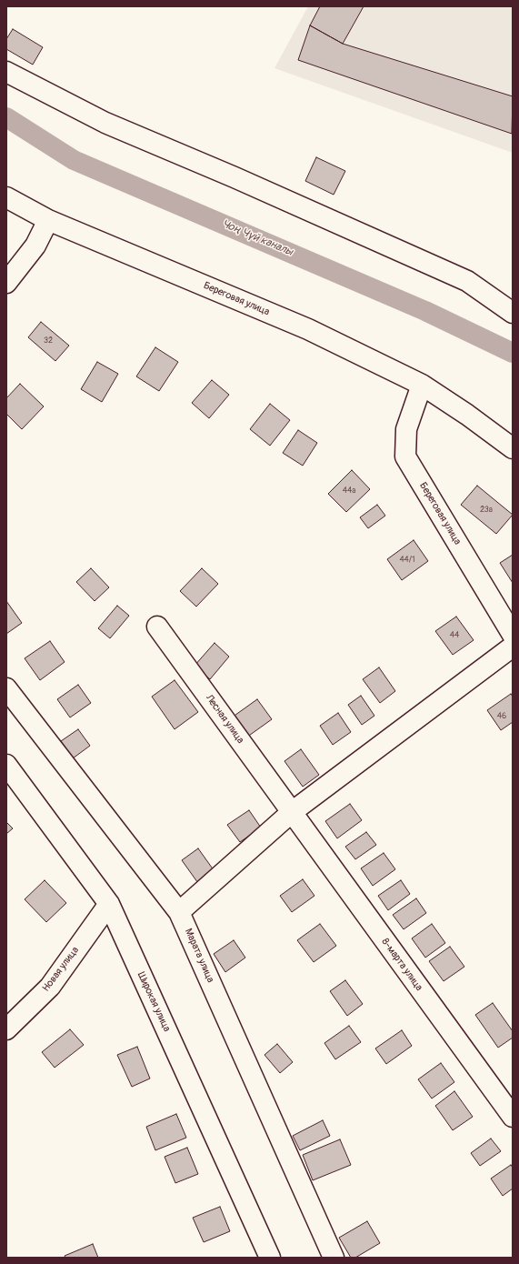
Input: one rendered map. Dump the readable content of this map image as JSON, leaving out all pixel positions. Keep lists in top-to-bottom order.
{
  "streets": {
    "street": [
      "Береговая улица",
      "Лесная улица",
      "Марата улица",
      "8-марта улица",
      "Новая улица",
      "Широкая улица"
    ]
  },
  "crossings": [
    ["Лесная улица", "8-марта улица"],
    ["Новая улица", "Широкая улица"]
  ],
  "water": ["Чоң Чүй каналы"],
  "house_numbers": [
    "32",
    "44а",
    "23а",
    "44/1",
    "44",
    "46"
  ]
}
